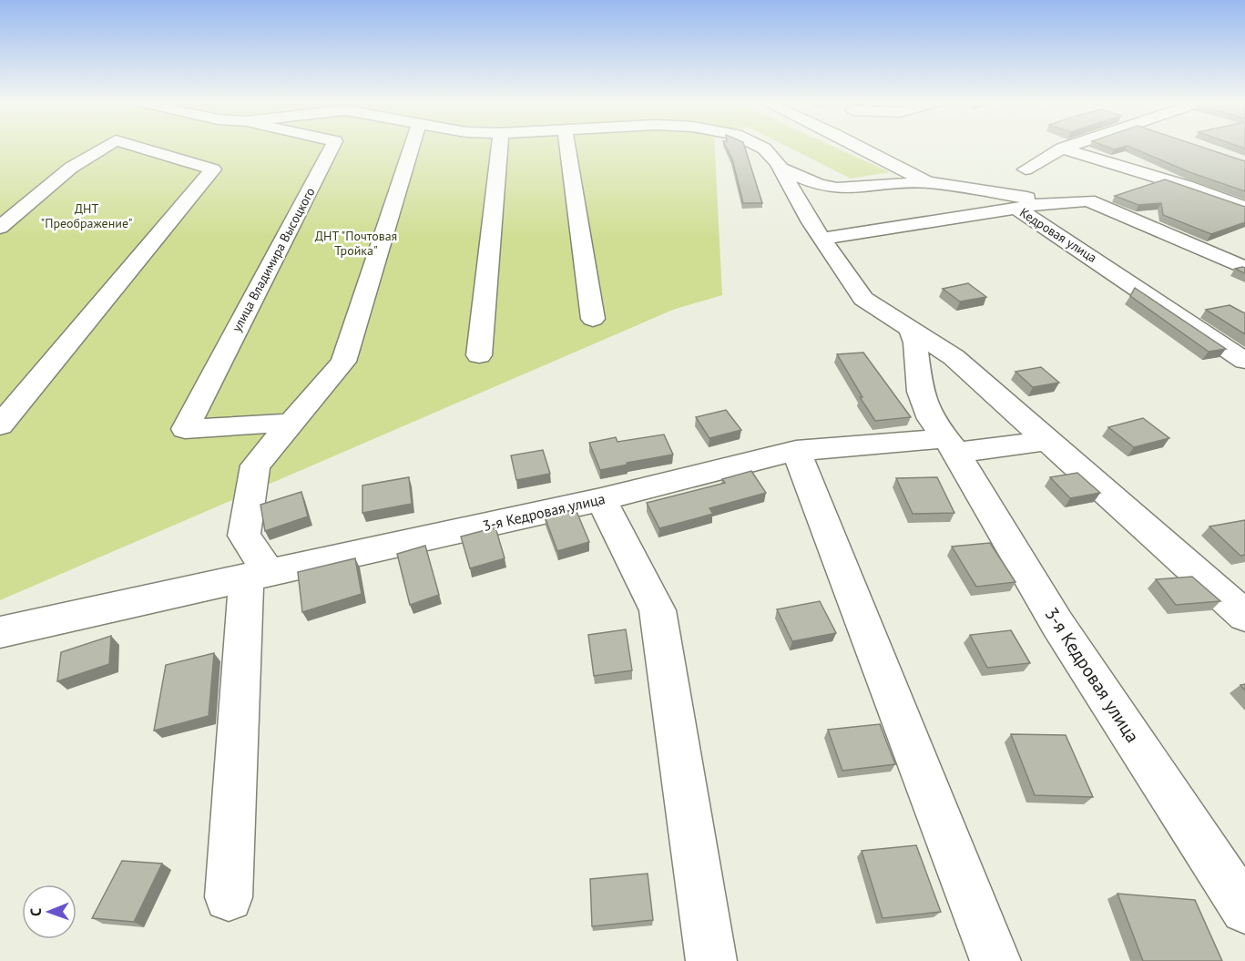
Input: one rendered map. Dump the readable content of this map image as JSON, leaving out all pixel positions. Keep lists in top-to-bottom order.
{
  "streets": {
    "street": ["Кедровая улица", "улица Владимира Высоцкого", "3-я Кедровая улица"]
  },
  "parks": ["ДНТ \"Преображение\"", "ДНТ \"Почтовая Тройка\""],
  "north": "left"
}
